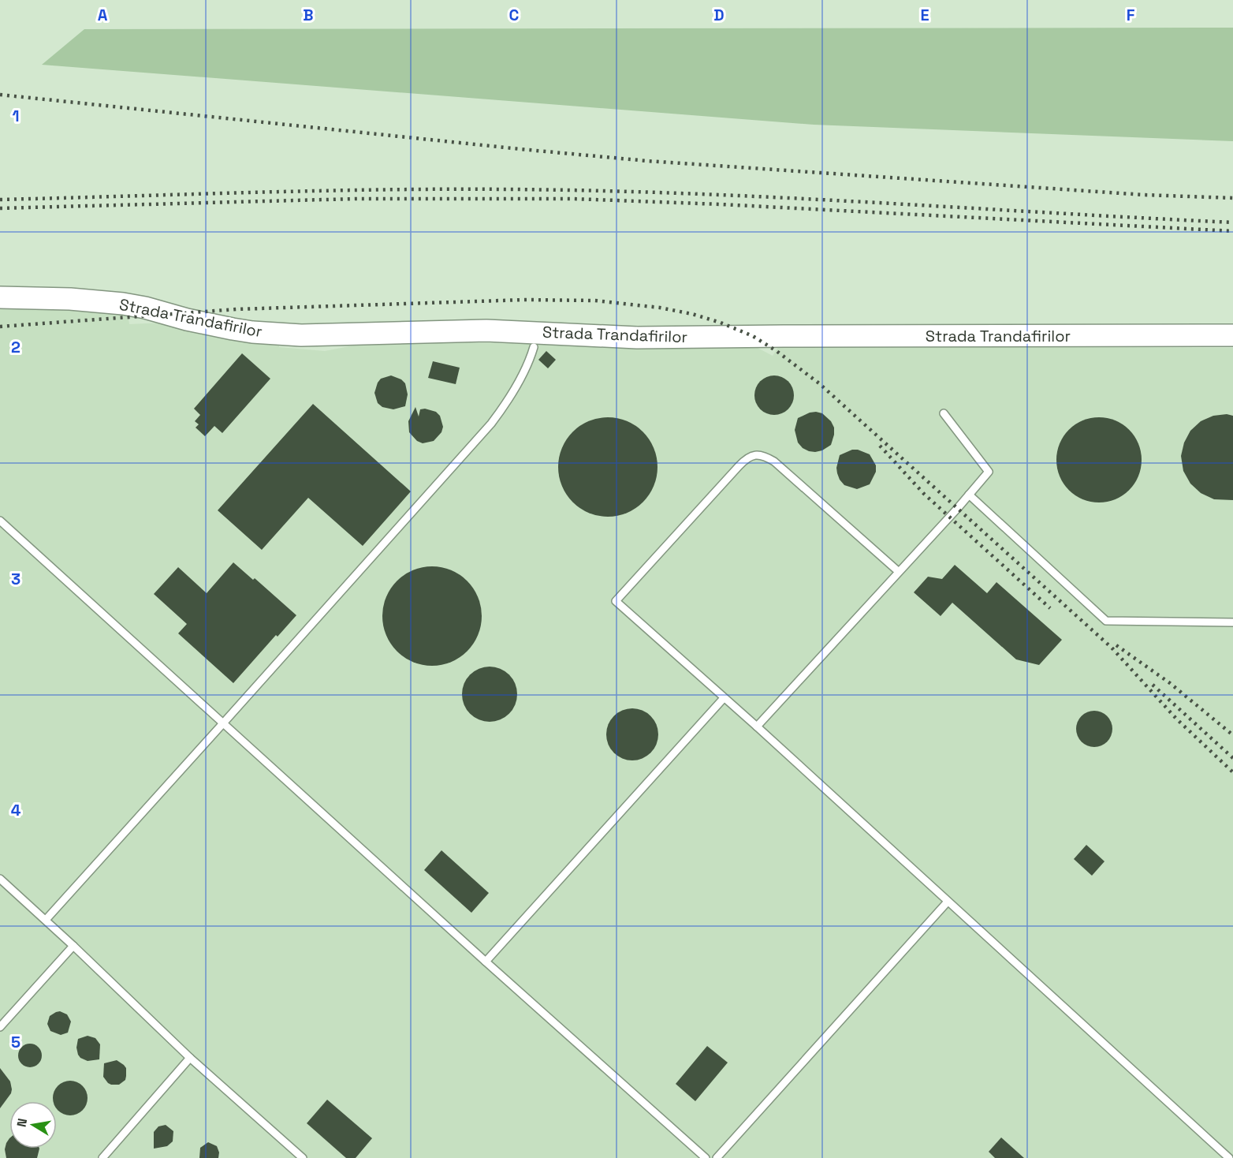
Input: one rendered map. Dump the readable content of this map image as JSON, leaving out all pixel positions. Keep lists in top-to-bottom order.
{
  "streets": {
    "main road": ["Strada Trandafirilor"]
  },
  "north": "left",
  "grid": {
    "columns": [
      "A",
      "B",
      "C",
      "D",
      "E",
      "F"
    ],
    "rows": [
      "1",
      "2",
      "3",
      "4",
      "5"
    ]
  }
}
